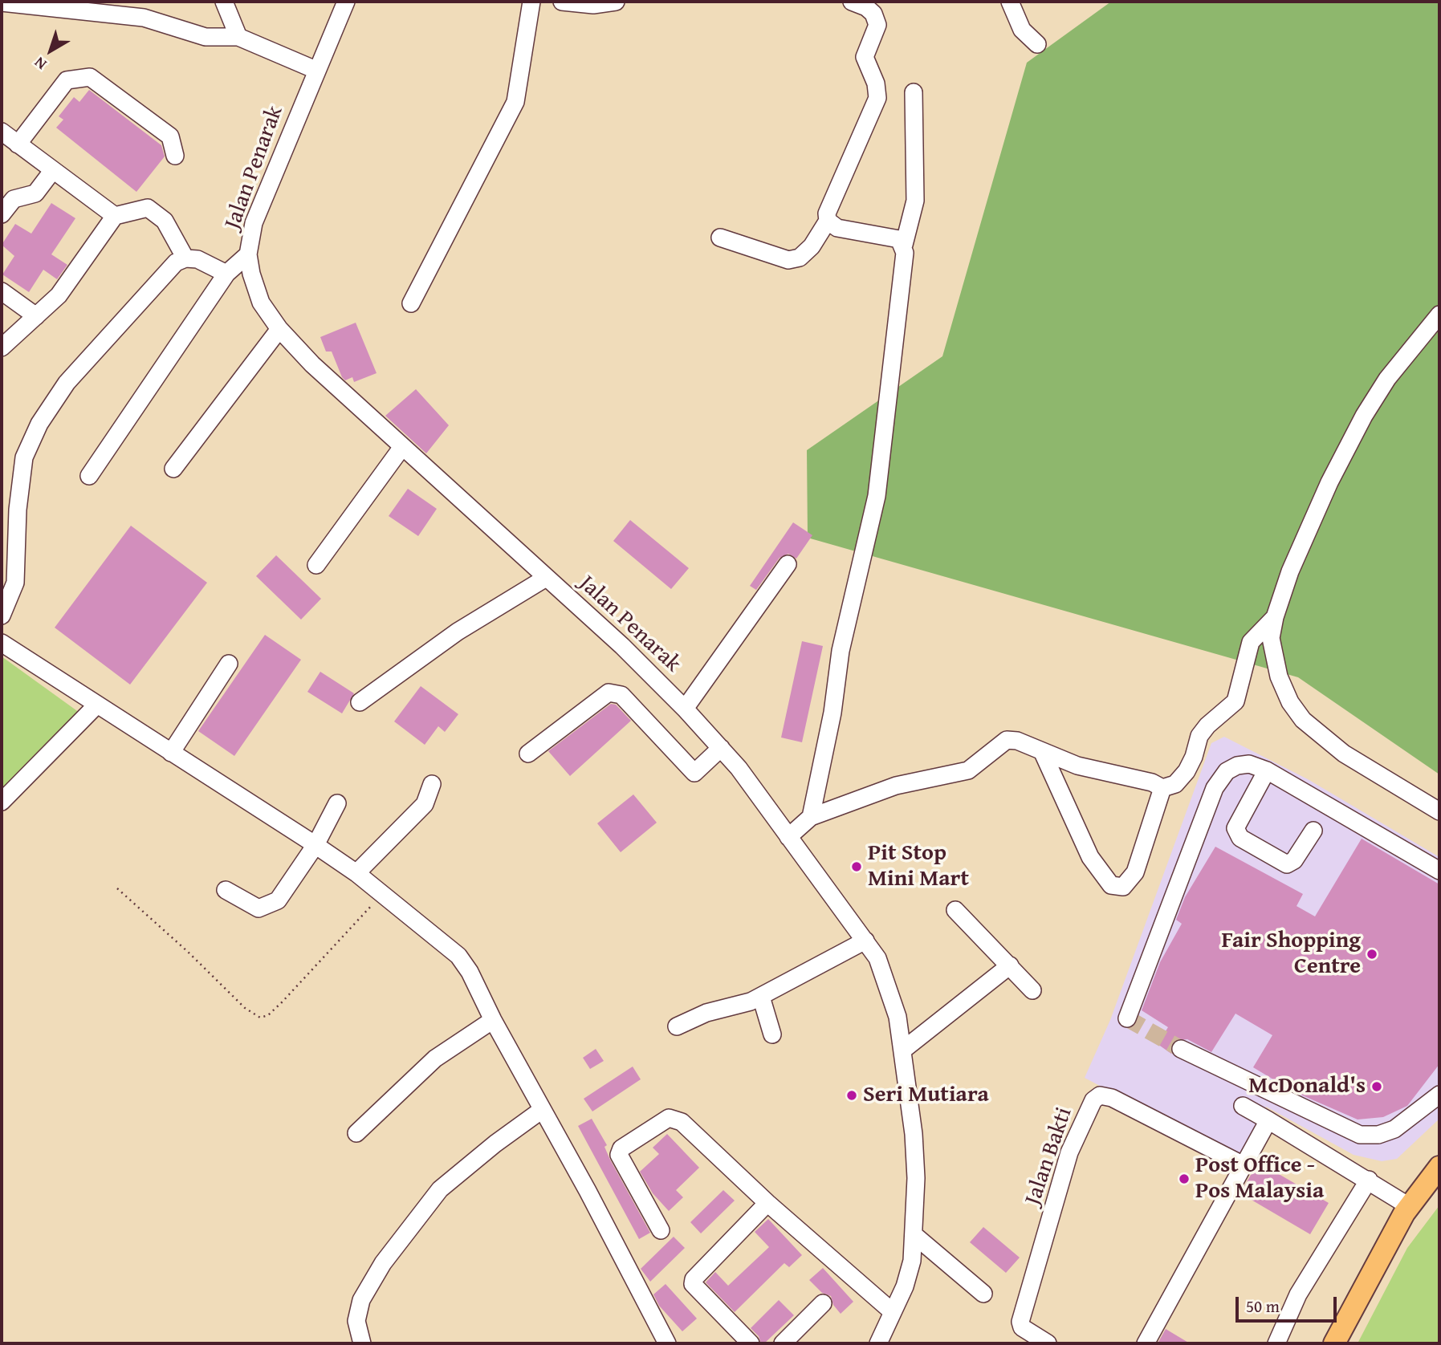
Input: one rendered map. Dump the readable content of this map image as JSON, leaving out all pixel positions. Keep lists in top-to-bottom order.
{
  "streets": {
    "street": ["Jalan Penarak", "Jalan Bakti"]
  },
  "places": [
    "Pit Stop Mini Mart",
    "Fair Shopping Centre",
    "McDonald's",
    "Seri Mutiara",
    "Post Office - Pos Malaysia"
  ],
  "scale_bar": "50 m",
  "north": "bottom left"
}
